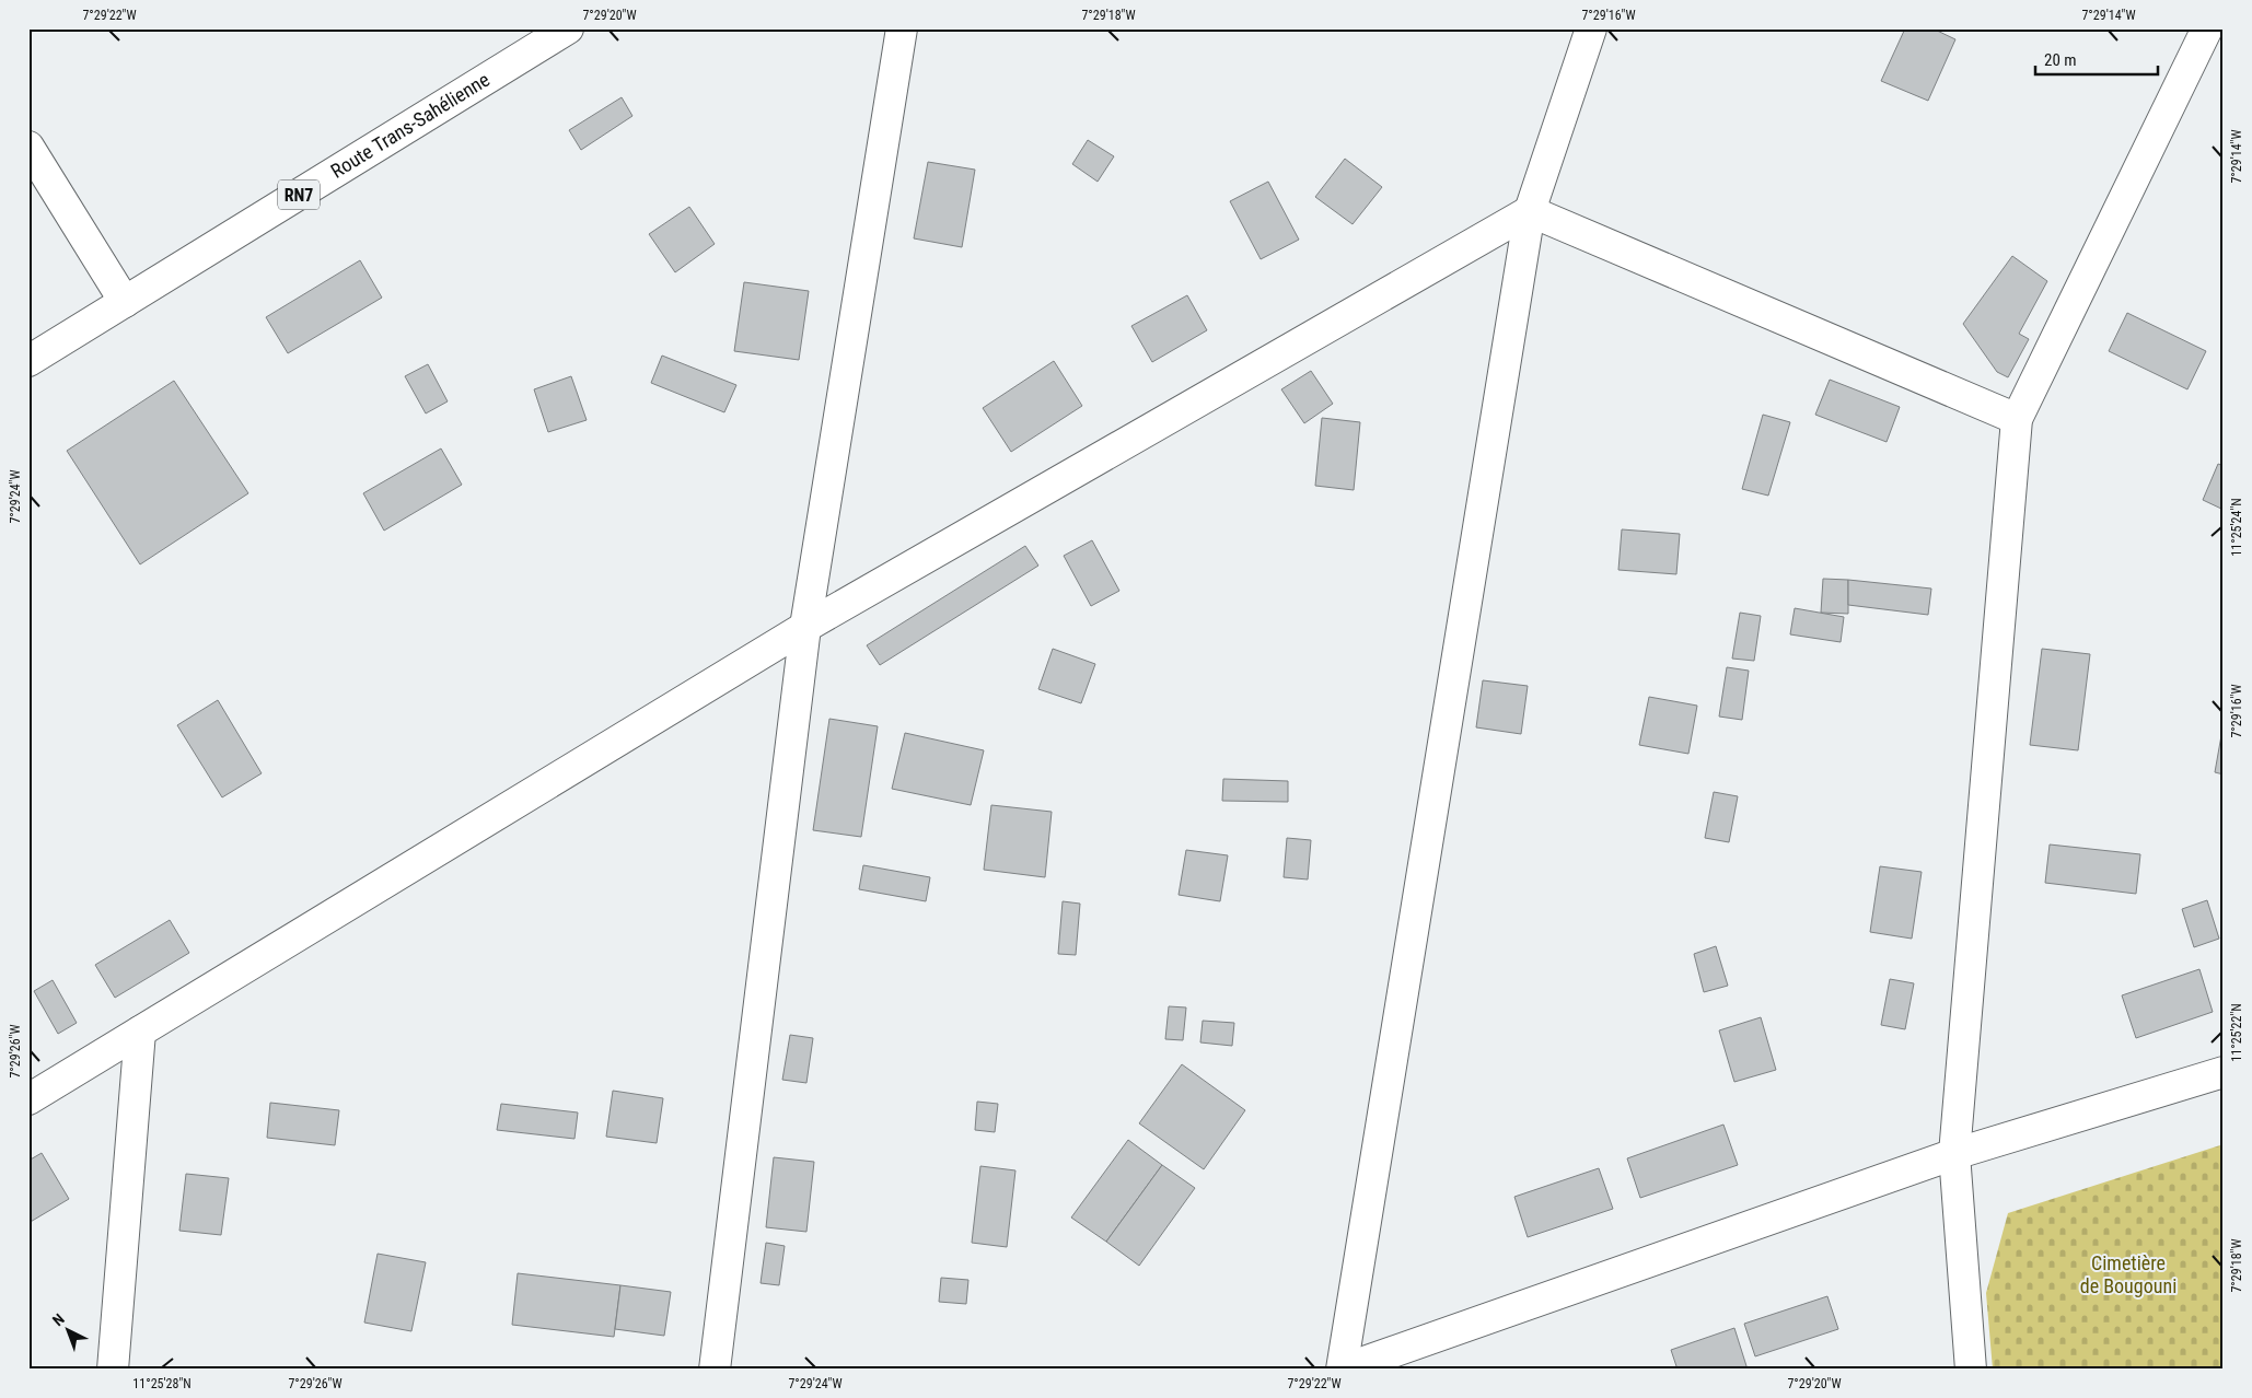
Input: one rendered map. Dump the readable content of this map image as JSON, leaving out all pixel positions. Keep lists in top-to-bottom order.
{
  "streets": {
    "main road": ["Route Trans-Sahélienne", "RN7"]
  },
  "parks": ["Cimetière de Bougouni"],
  "scale_bar": "20 m",
  "north": "top left",
  "coordinates": [
    "7°29'22\"W",
    "7°29'20\"W",
    "7°29'18\"W",
    "7°29'16\"W",
    "7°29'14\"W",
    "7°29'24\"W",
    "11°25'24\"N",
    "11°25'22\"N",
    "7°29'26\"W",
    "11°25'28\"N"
  ]
}
